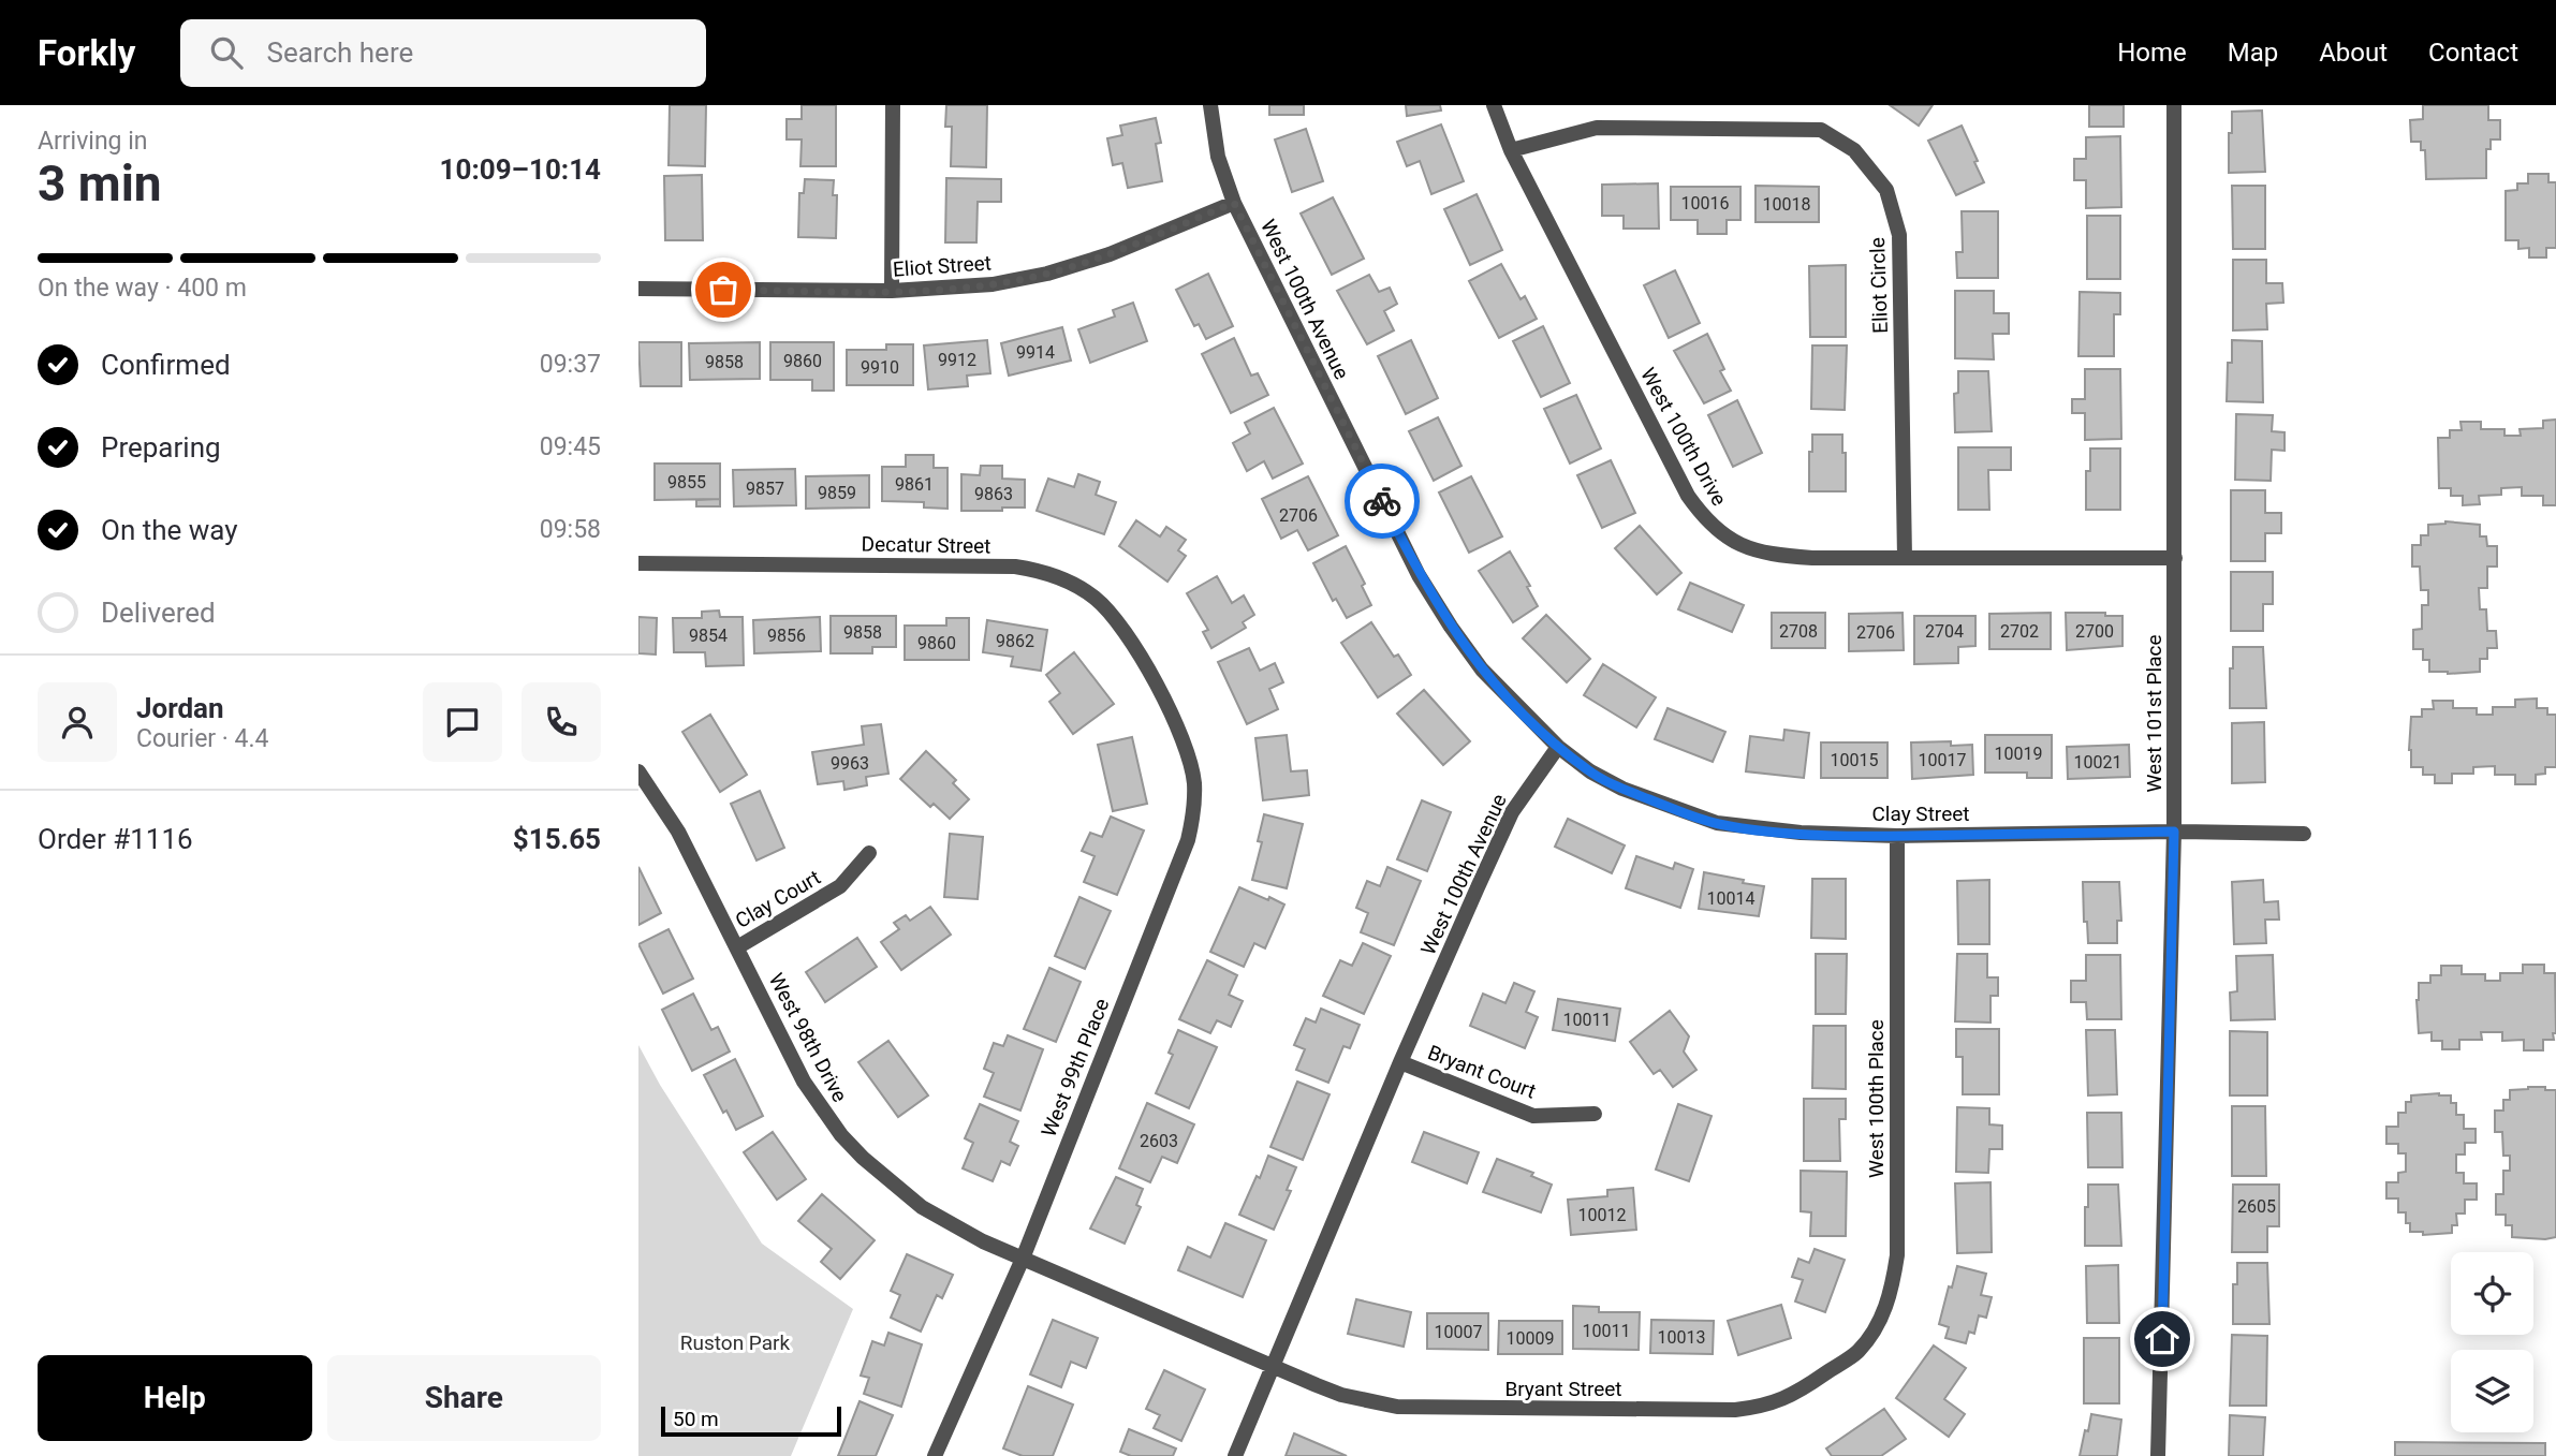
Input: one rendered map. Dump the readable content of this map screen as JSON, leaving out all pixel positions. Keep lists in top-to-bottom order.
{
  "streets": {
    "street": [
      "Eliot Street",
      "Eliot Circle",
      "West 100th Avenue",
      "West 100th Drive",
      "Decatur Street",
      "West 101st Place",
      "Clay Street",
      "Clay Court",
      "West 98th Drive",
      "West 99th Place",
      "Bryant Court",
      "West 100th Place",
      "Bryant Street"
    ]
  },
  "crossings": [
    ["Eliot Street", "West 100th Avenue"],
    ["Eliot Circle", "West 100th Drive"],
    ["West 100th Avenue", "Clay Street"],
    ["West 100th Avenue", "West 98th Drive"],
    ["West 100th Avenue", "Bryant Court"],
    ["West 100th Avenue", "Bryant Street"],
    ["West 100th Drive", "West 101st Place"],
    ["Decatur Street", "West 99th Place"],
    ["West 101st Place", "Clay Street"],
    ["Clay Street", "West 100th Place"],
    ["Clay Court", "West 98th Drive"],
    ["West 98th Drive", "West 99th Place"],
    ["West 98th Drive", "Bryant Street"],
    ["West 100th Place", "Bryant Street"]
  ],
  "parks": ["Ruston Park"],
  "house_numbers": [
    "10016",
    "10018",
    "9914",
    "9912",
    "9860",
    "9858",
    "9910",
    "9855",
    "9861",
    "9857",
    "9859",
    "9863",
    "2706",
    "2708",
    "2704",
    "2702",
    "2700",
    "9858",
    "2706",
    "9854",
    "9856",
    "9862",
    "9860",
    "10019",
    "10015",
    "10017",
    "10021",
    "9963",
    "10014",
    "10011",
    "2603",
    "2605",
    "10012",
    "10011",
    "10007",
    "10013",
    "10009"
  ],
  "scale_bar": "50 m",
  "page": {
    "header": "Forkly",
    "search": "Search here",
    "nav": [
      "Home",
      "Map",
      "About",
      "Contact"
    ],
    "heading": ["3 min", "Arriving in", "10:09–10:14"],
    "panel": [
      "Jordan",
      "Courier · 4.4",
      "Order #1116",
      "$15.65"
    ],
    "bar": "On the way · 400 m",
    "list": [
      ["Confirmed", "09:37"],
      ["Preparing", "09:45"],
      ["On the way", "09:58"],
      "Delivered"
    ],
    "buttons": ["Help", "Share"],
    "scale": "50 m"
  }
}
